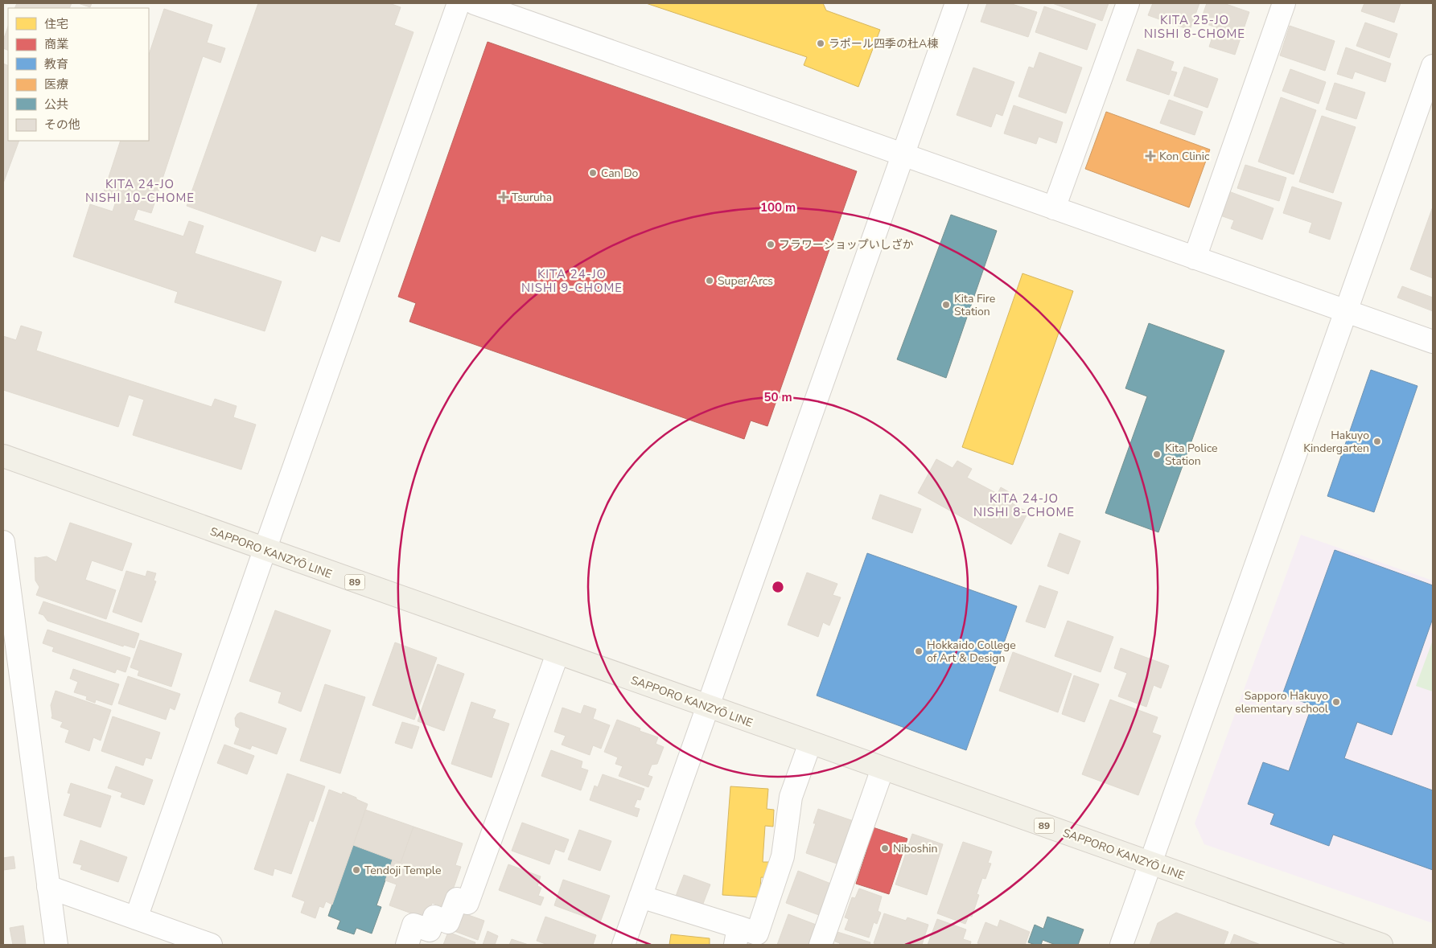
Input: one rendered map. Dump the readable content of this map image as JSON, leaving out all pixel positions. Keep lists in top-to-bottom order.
{
  "streets": {
    "main road": ["SAPPORO KANZYŌ LINE", "89"]
  },
  "districts": [
    "KITA 25-JO NISHI 8-CHOME",
    "KITA 24-JO NISHI 10-CHOME",
    "KITA 24-JO NISHI 9-CHOME",
    "KITA 24-JO NISHI 8-CHOME"
  ],
  "places": {
    "other": [
      "ラポール四季の杜A棟",
      "Can Do",
      "フラワーショップいしざか",
      "Super Arcs",
      "Kita Fire Station",
      "Hakuyo Kindergarten",
      "Kita Police Station",
      "Hokkaido College of Art & Design",
      "Sapporo Hakuyo elementary school",
      "Niboshin",
      "Tendoji Temple"
    ],
    "health": ["Kon Clinic", "Tsuruha"]
  },
  "legend": [
    "住宅",
    "商業",
    "教育",
    "医療",
    "公共",
    "その他"
  ],
  "rings": ["100 m", "50 m"]
}
